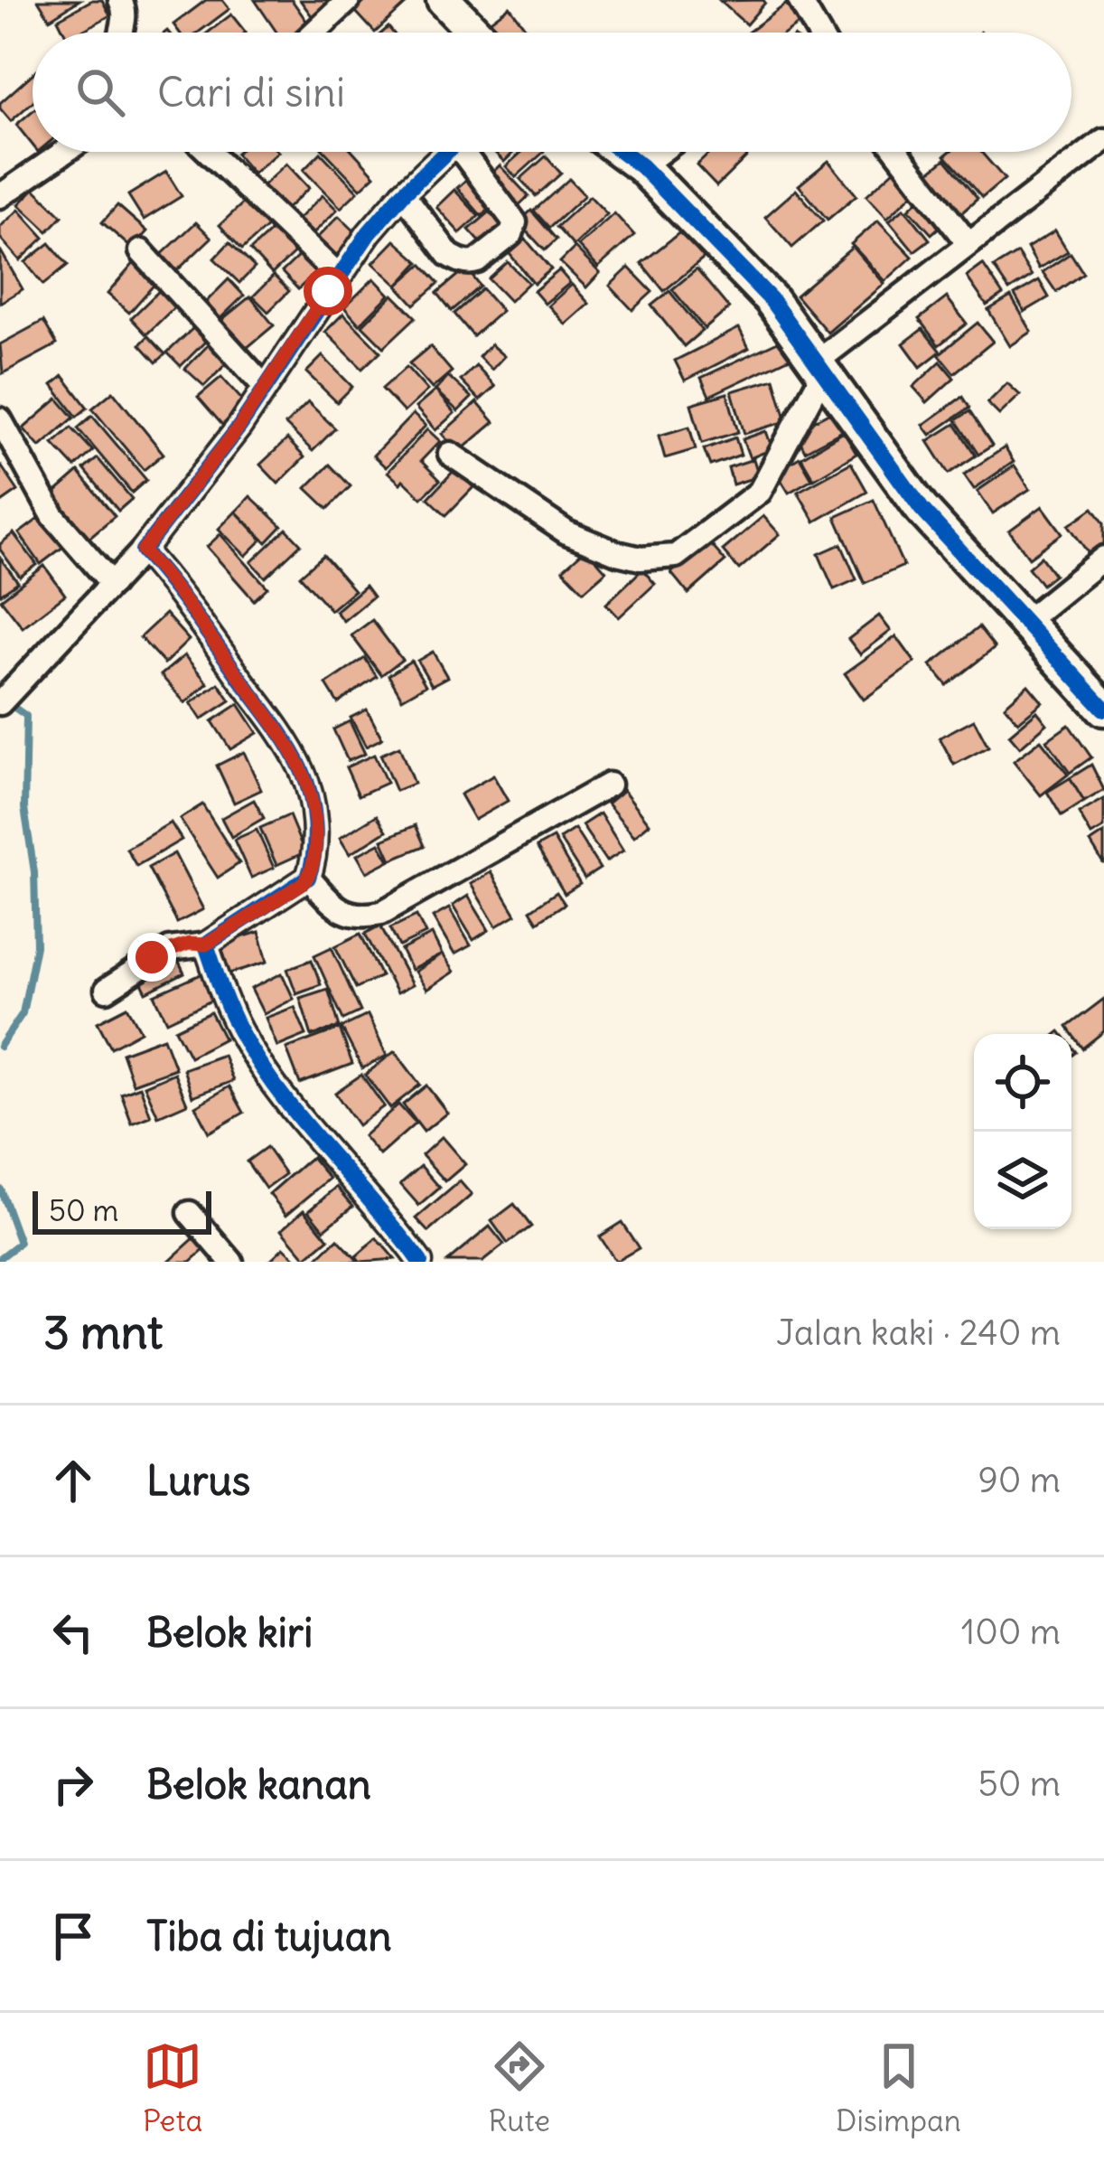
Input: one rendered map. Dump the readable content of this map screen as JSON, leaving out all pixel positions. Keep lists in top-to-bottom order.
{
  "scale_bar": "50 m",
  "page": {
    "search": "Cari di sini",
    "scale": "50 m",
    "heading": ["3 mnt", "Jalan kaki · 240 m"],
    "list": [
      ["Lurus", "90 m"],
      ["Belok kiri", "100 m"],
      ["Belok kanan", "50 m"],
      "Tiba di tujuan"
    ],
    "nav": ["Peta", "Rute", "Disimpan"]
  }
}
